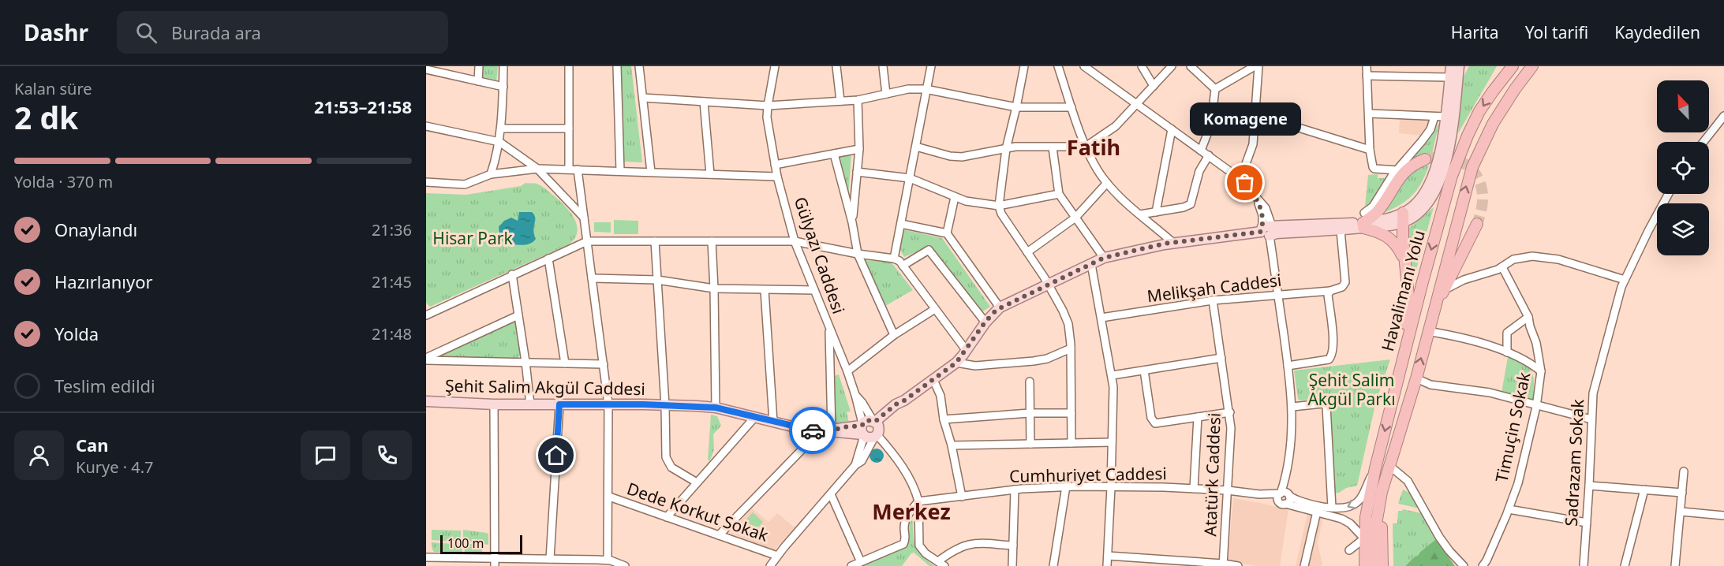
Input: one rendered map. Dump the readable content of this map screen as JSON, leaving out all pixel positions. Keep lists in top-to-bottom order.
{
  "streets": {
    "highway": ["Havalimanı Yolu"],
    "main road": ["Şehit Salim Akgül Caddesi"],
    "street": [
      "Gülyazı Caddesi",
      "Melikşah Caddesi",
      "Timuçin Sokak",
      "Sadrazam Sokak",
      "Atatürk Caddesi",
      "Cumhuriyet Caddesi",
      "Dede Korkut Sokak"
    ]
  },
  "crossings": [
    ["Melikşah Caddesi", "Atatürk Caddesi"],
    ["Atatürk Caddesi", "Cumhuriyet Caddesi"]
  ],
  "districts": ["Fatih", "Merkez"],
  "parks": ["Hisar Park", "Şehit Salim Akgül Parkı"],
  "places": ["Komagene"],
  "scale_bar": "100 m",
  "north": "top left",
  "page": {
    "header": "Dashr",
    "search": "Burada ara",
    "nav": ["Harita", "Yol tarifi", "Kaydedilen"],
    "heading": ["2 dk", "Kalan süre", "21:53–21:58"],
    "panel": ["Can", "Kurye · 4.7"],
    "bubble": "Komagene",
    "bar": "Yolda · 370 m",
    "list": [
      ["Onaylandı", "21:36"],
      ["Hazırlanıyor", "21:45"],
      ["Yolda", "21:48"],
      "Teslim edildi"
    ],
    "scale": "100 m"
  }
}
